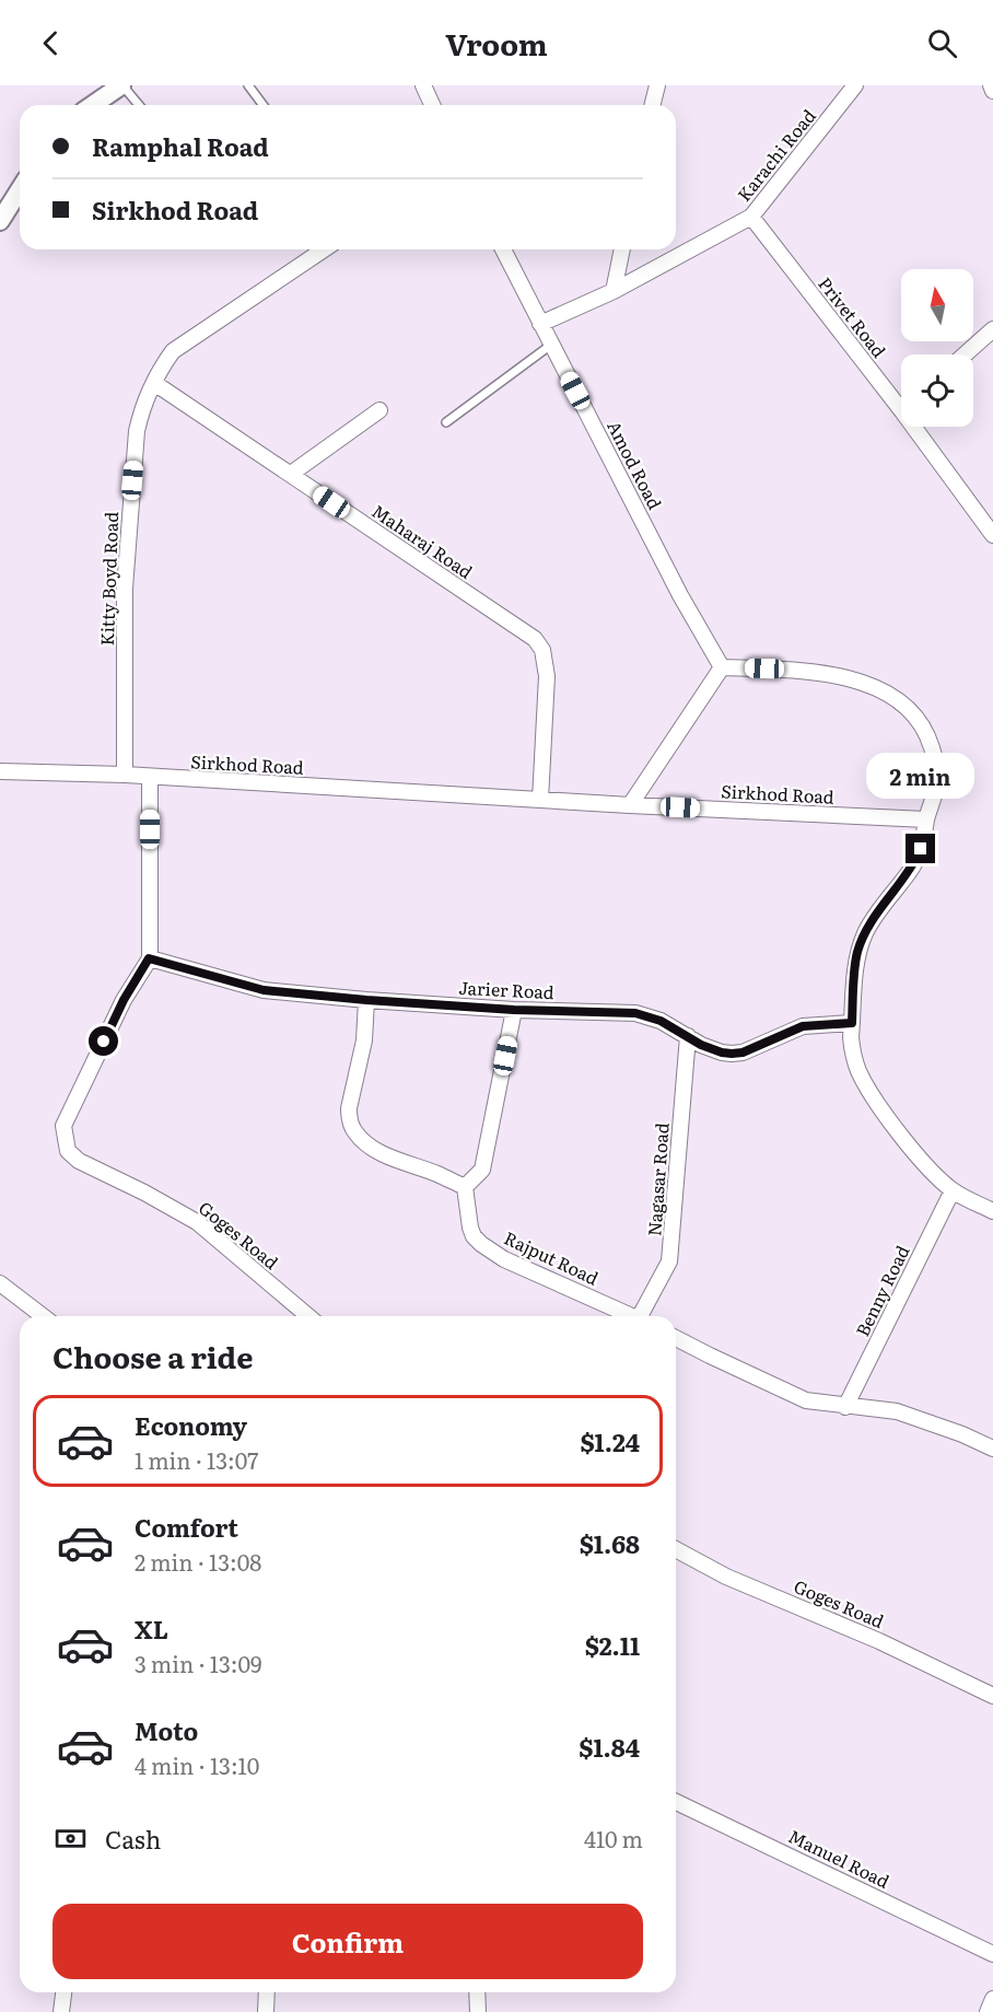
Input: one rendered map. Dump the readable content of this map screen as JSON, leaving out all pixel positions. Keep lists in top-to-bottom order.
{
  "streets": {
    "street": [
      "Karachi Road",
      "Privet Road",
      "Amod Road",
      "Maharaj Road",
      "Kitty Boyd Road",
      "Sirkhod Road",
      "Jarier Road",
      "Nagasar Road",
      "Goges Road",
      "Rajput Road",
      "Benny Road",
      "Manuel Road"
    ]
  },
  "crossings": [
    ["Karachi Road", "Privet Road"],
    ["Karachi Road", "Amod Road"],
    ["Maharaj Road", "Kitty Boyd Road"],
    ["Maharaj Road", "Sirkhod Road"],
    ["Kitty Boyd Road", "Sirkhod Road"],
    ["Jarier Road", "Nagasar Road"],
    ["Jarier Road", "Goges Road"]
  ],
  "north": "top",
  "page": {
    "header": "Vroom",
    "banner": ["Ramphal Road", "Sirkhod Road"],
    "bubble": "2 min",
    "heading": "Choose a ride",
    "list": [
      {
        "name": "Economy",
        "note": "1 min · 13:07",
        "value": "$1.24"
      },
      {
        "name": "Comfort",
        "note": "2 min · 13:08",
        "value": "$1.68"
      },
      {
        "name": "XL",
        "note": "3 min · 13:09",
        "value": "$2.11"
      },
      {
        "name": "Moto",
        "note": "4 min · 13:10",
        "value": "$1.84"
      }
    ],
    "pay": ["Cash", "410 m"],
    "buttons": "Confirm"
  }
}
